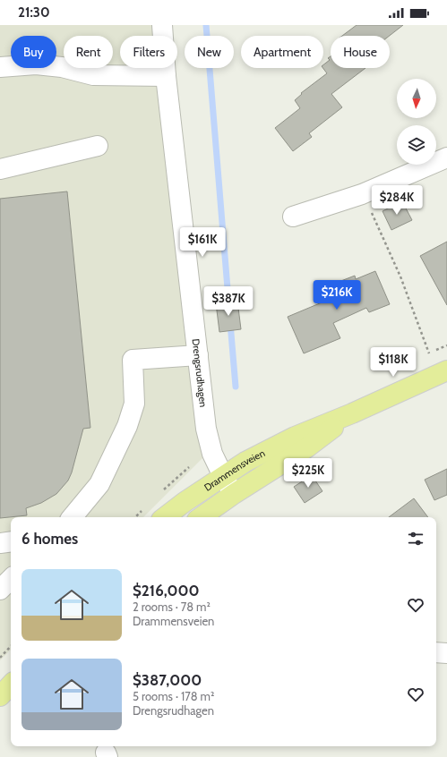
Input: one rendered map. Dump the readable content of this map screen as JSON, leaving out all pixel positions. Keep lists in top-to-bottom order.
{
  "streets": {
    "main road": ["Drammensveien"],
    "street": ["Drengsrudhagen"]
  },
  "crossings": [
    ["Drengsrudhagen", "Drammensveien"]
  ],
  "north": "bottom",
  "page": {
    "status": "21:30",
    "chip": [
      "Buy",
      "Rent",
      "Filters",
      "New",
      "Apartment",
      "House"
    ],
    "price": [
      "$284K",
      "$161K",
      "$216K",
      "$387K",
      "$118K",
      "$225K"
    ],
    "heading": "6 homes",
    "list": [
      {
        "name": "$216,000",
        "note": "2 rooms · 78 m² · Drammensveien"
      },
      {
        "name": "$387,000",
        "note": "5 rooms · 178 m² · Drengsrudhagen"
      }
    ]
  }
}
